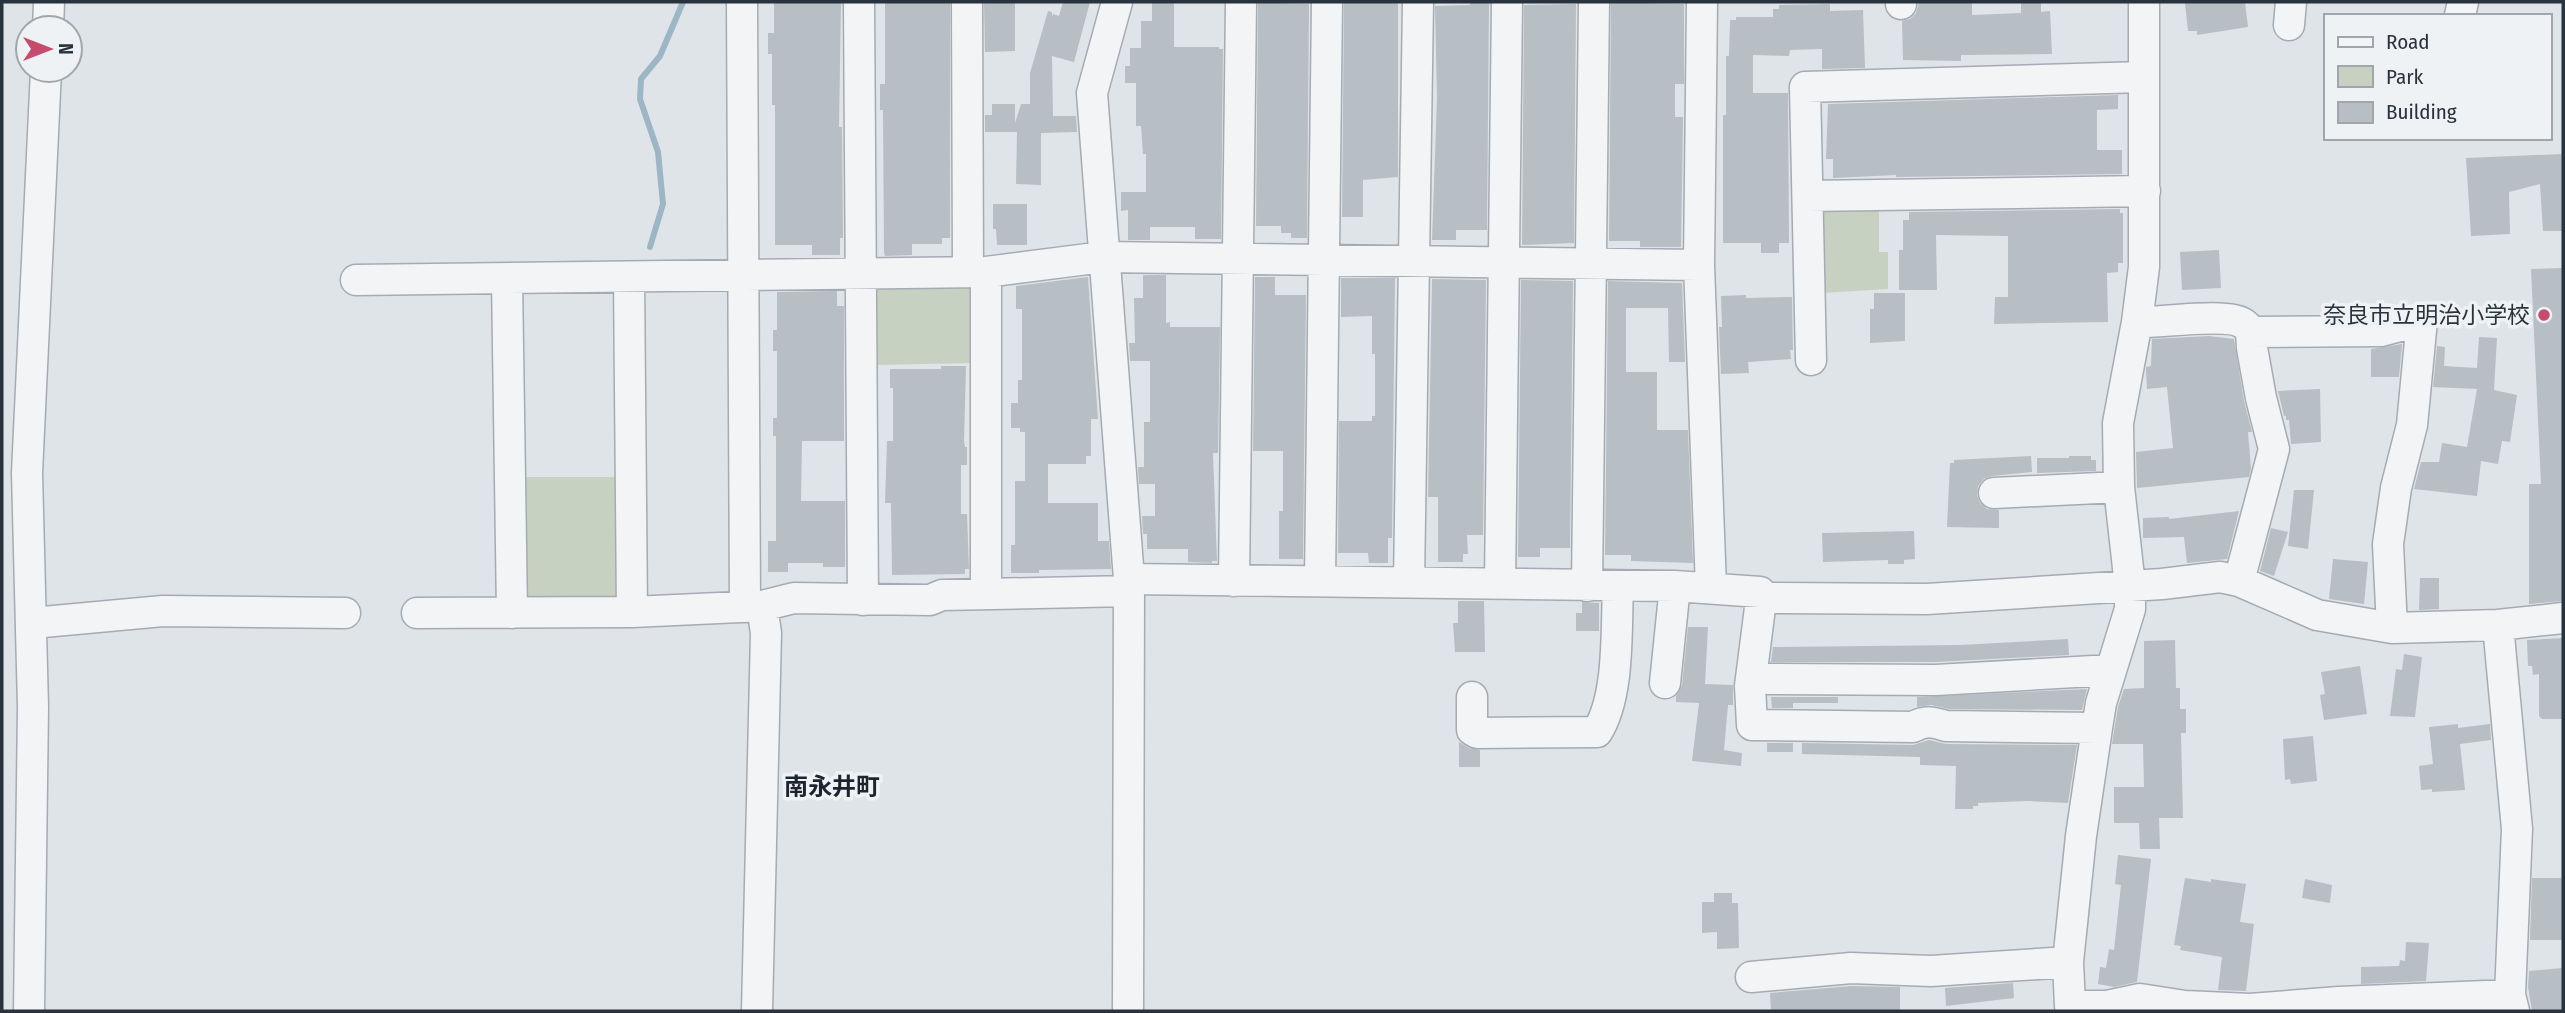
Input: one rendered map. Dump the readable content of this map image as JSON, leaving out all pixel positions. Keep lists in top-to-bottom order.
{
  "districts": ["南永井町"],
  "places": ["奈良市立明治小学校"],
  "legend": ["Road", "Park", "Building"],
  "north": "right"
}
